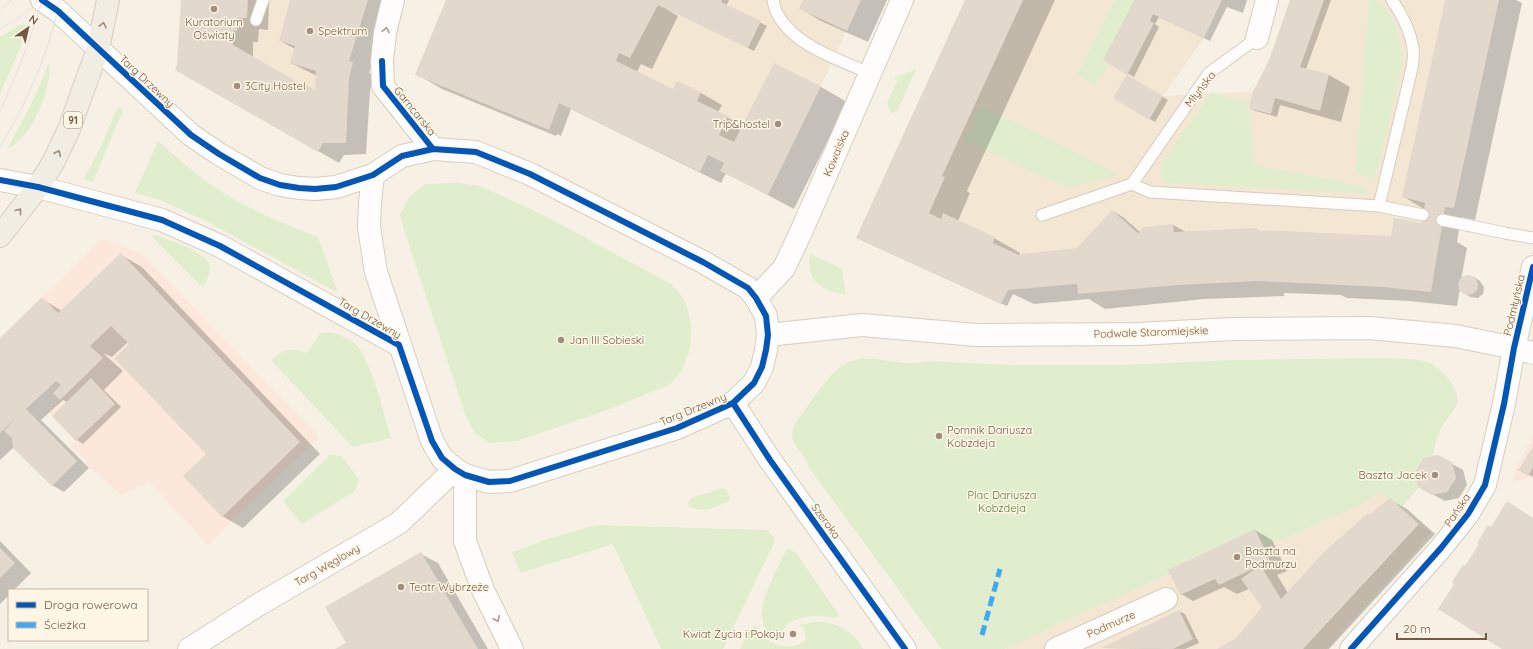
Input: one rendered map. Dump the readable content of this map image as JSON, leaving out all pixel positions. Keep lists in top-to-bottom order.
{
  "streets": {
    "main road": ["91"],
    "street": [
      "Targ Drzewny",
      "Młyńska",
      "Garncarska",
      "Kowalska",
      "Podmłyńska",
      "Podwale Staromiejskie",
      "Pańska",
      "Szeroka",
      "Targ Węglowy",
      "Podmurze"
    ]
  },
  "crossings": [
    ["Targ Drzewny", "Garncarska"],
    ["Targ Drzewny", "91"],
    ["Targ Drzewny", "Kowalska"],
    ["Targ Drzewny", "Podwale Staromiejskie"],
    ["Targ Drzewny", "Szeroka"],
    ["Targ Drzewny", "Targ Węglowy"],
    ["Podmłyńska", "Podwale Staromiejskie"],
    ["Podmłyńska", "Pańska"],
    ["Podwale Staromiejskie", "Pańska"]
  ],
  "one_way": ["Garncarska"],
  "parks": ["Plac Dariusza Kobzdeja"],
  "places": [
    "Kuratorium Oświaty",
    "Spektrum",
    "3City Hostel",
    "Trip&hostel",
    "Jan III Sobieski",
    "Pomnik Dariusza Kobzdeja",
    "Baszta Jacek",
    "Baszta na Podmurzu",
    "Teatr Wybrzeże",
    "Kwiat Życia i Pokoju"
  ],
  "legend": ["Droga rowerowa", "Ścieżka"],
  "scale_bar": "20 m",
  "north": "top right"
}
